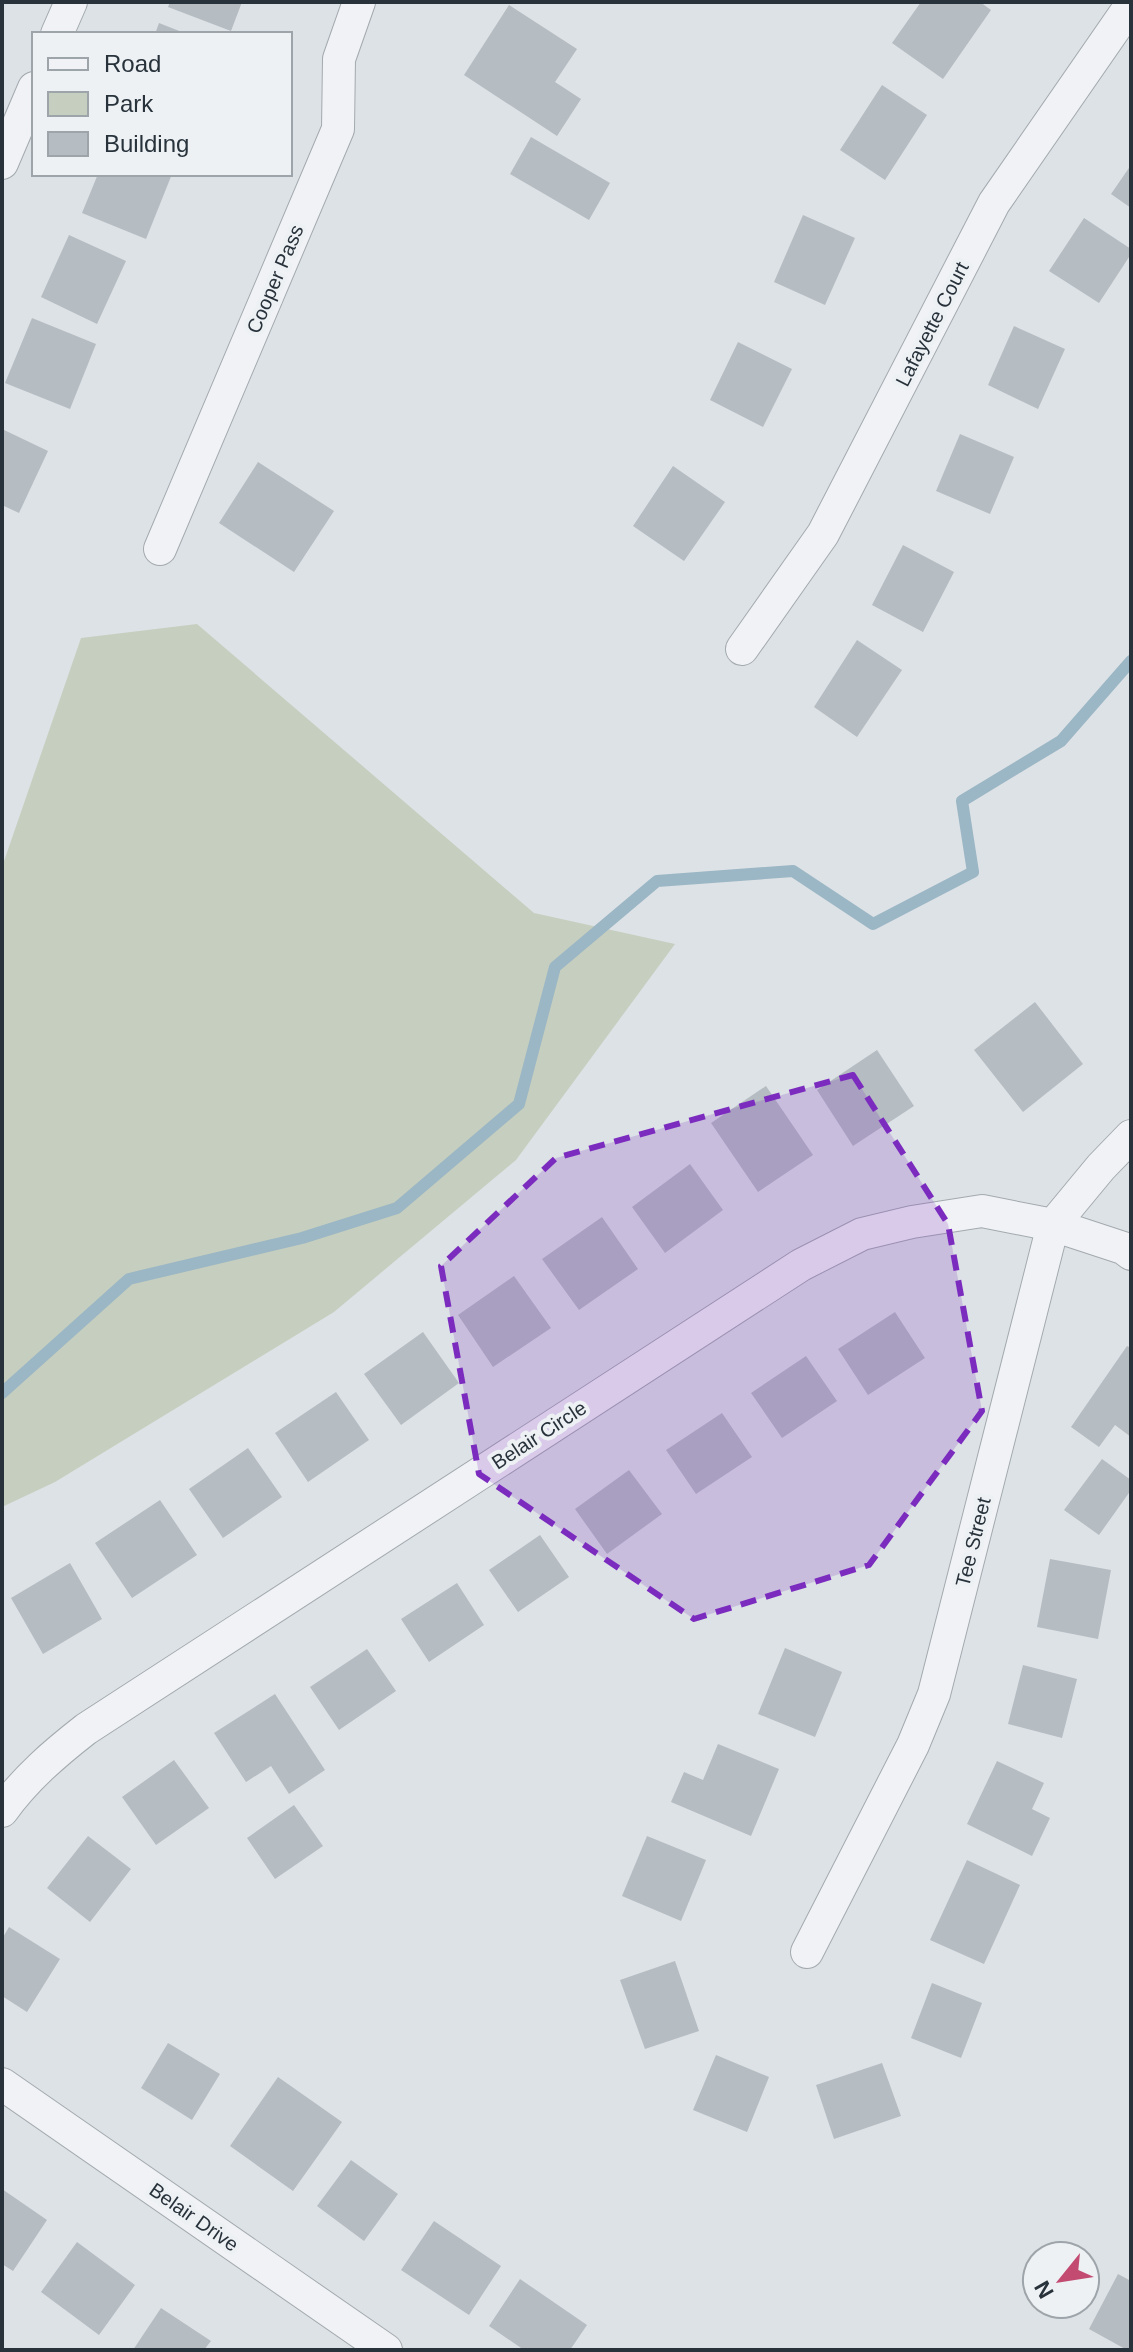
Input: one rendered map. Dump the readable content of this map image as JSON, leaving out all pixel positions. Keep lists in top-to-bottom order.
{
  "streets": {
    "street": [
      "Cooper Pass",
      "Lafayette Court",
      "Belair Circle",
      "Tee Street",
      "Belair Drive"
    ]
  },
  "crossings": [
    ["Belair Circle", "Tee Street"]
  ],
  "legend": ["Road", "Park", "Building"],
  "north": "bottom left"
}
